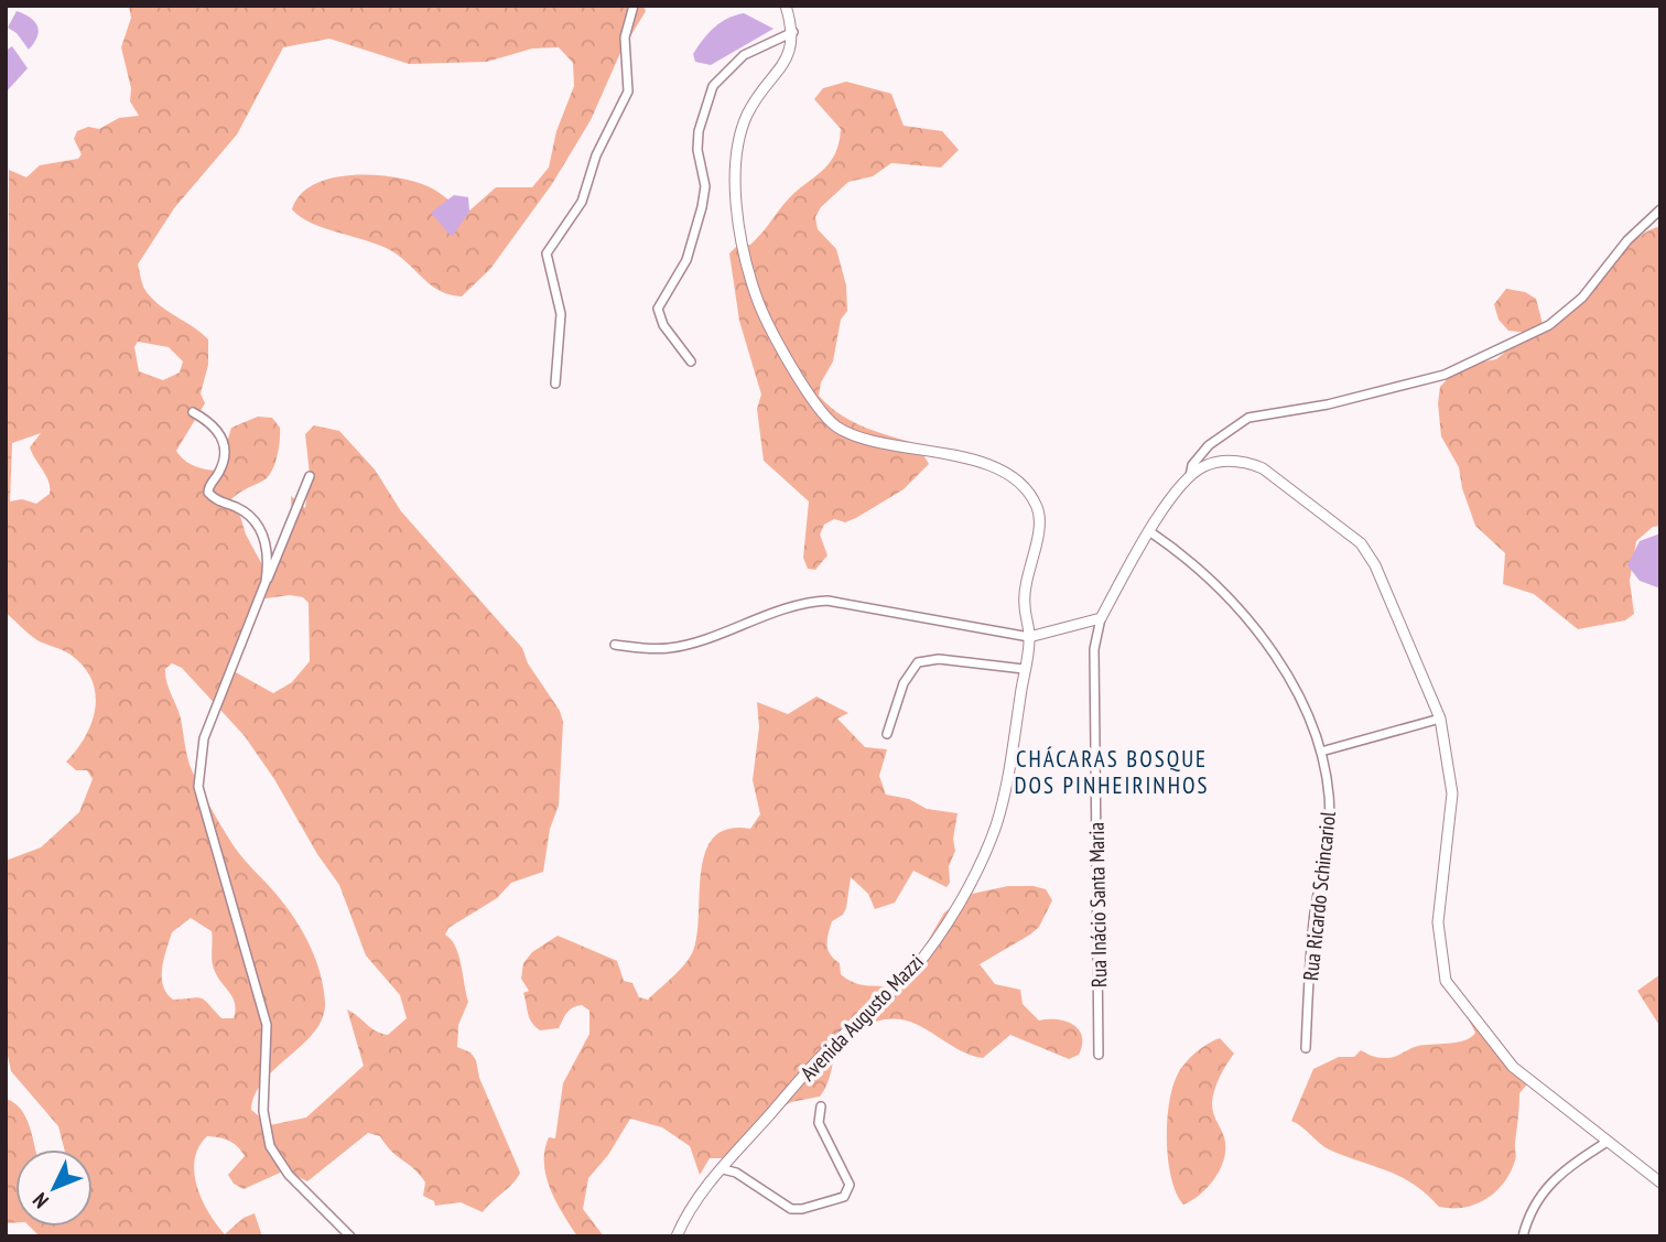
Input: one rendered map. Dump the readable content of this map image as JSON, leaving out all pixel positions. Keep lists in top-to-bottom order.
{
  "streets": {
    "street": ["Rua Ricardo Schincariol", "Rua Inácio Santa Maria", "Avenida Augusto Mazzi"]
  },
  "districts": ["CHÁCARAS BOSQUE DOS PINHEIRINHOS"],
  "north": "bottom left"
}
